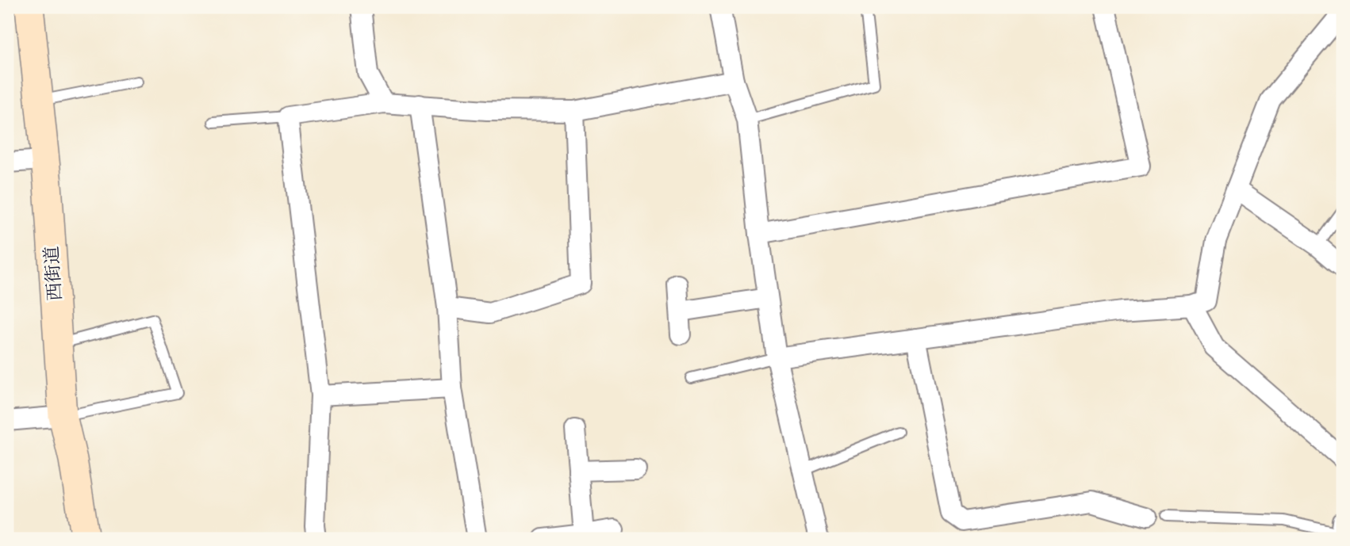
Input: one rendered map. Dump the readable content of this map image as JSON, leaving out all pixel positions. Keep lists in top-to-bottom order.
{
  "streets": {
    "main road": ["西街道"]
  }
}
